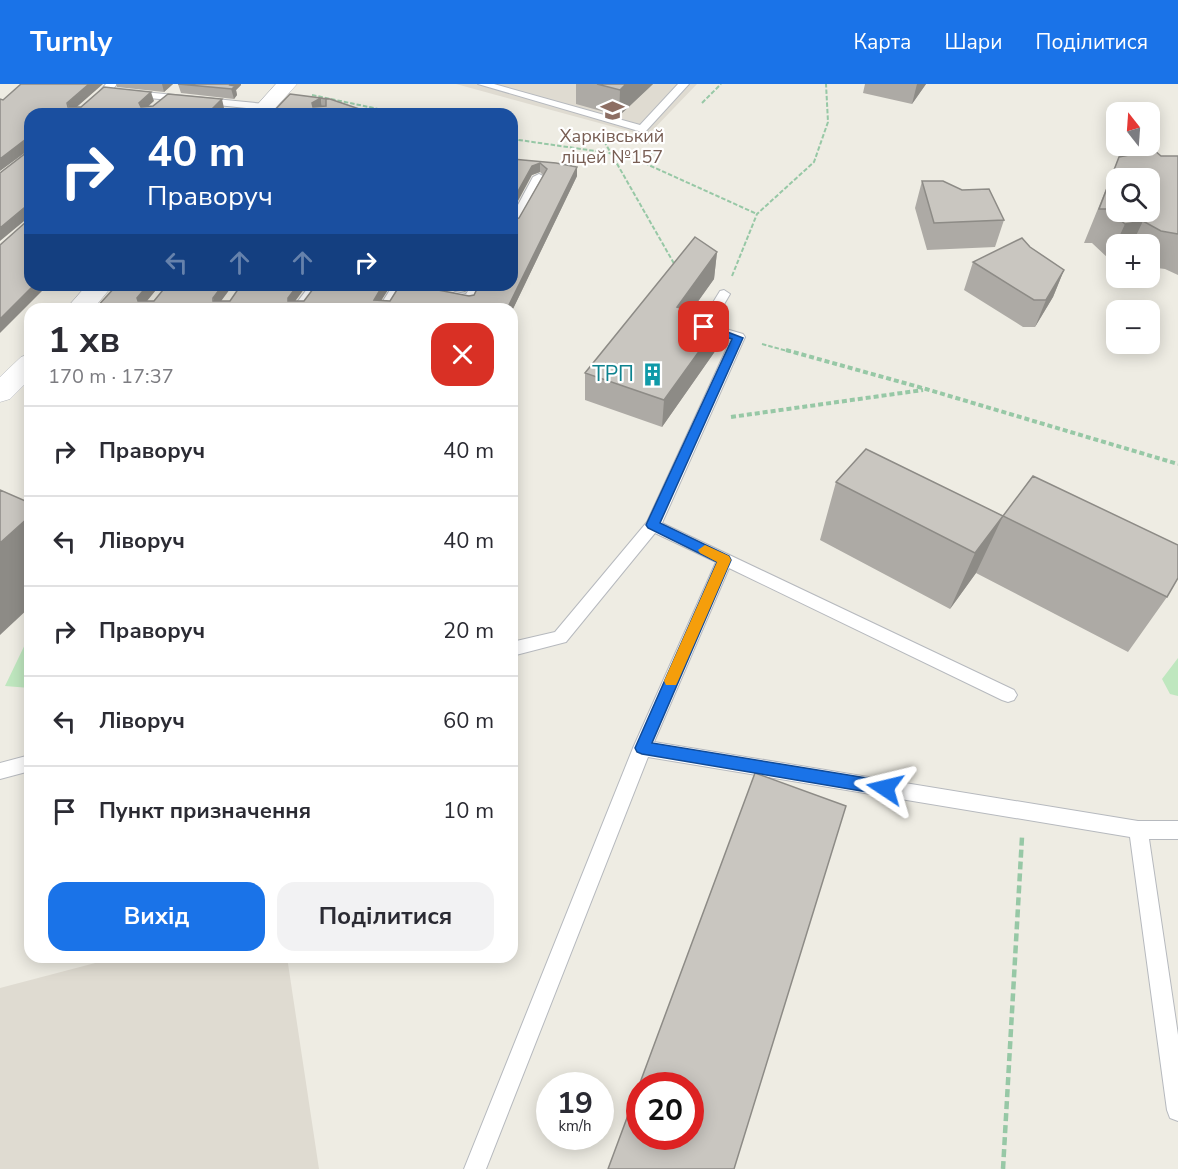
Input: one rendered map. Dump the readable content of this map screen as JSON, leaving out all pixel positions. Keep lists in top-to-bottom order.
{
  "places": {
    "school or university": ["Харківський ліцей №157"],
    "building": ["ТРП"]
  },
  "north": "top",
  "page": {
    "header": "Turnly",
    "nav": ["Карта", "Шари", "Поділитися"],
    "map_buttons": ["+", "−"],
    "turn": ["40 m", "Праворуч"],
    "heading": ["1 хв", "170 m · 17:37"],
    "list": [
      {
        "name": "Праворуч",
        "value": "40 m"
      },
      {
        "name": "Ліворуч",
        "value": "40 m"
      },
      {
        "name": "Праворуч",
        "value": "20 m"
      },
      {
        "name": "Ліворуч",
        "value": "60 m"
      },
      {
        "name": "Пункт призначення",
        "value": "10 m"
      }
    ],
    "buttons": ["Вихід", "Поділитися"],
    "speed": "19 km/h",
    "limit": "20"
  }
}
